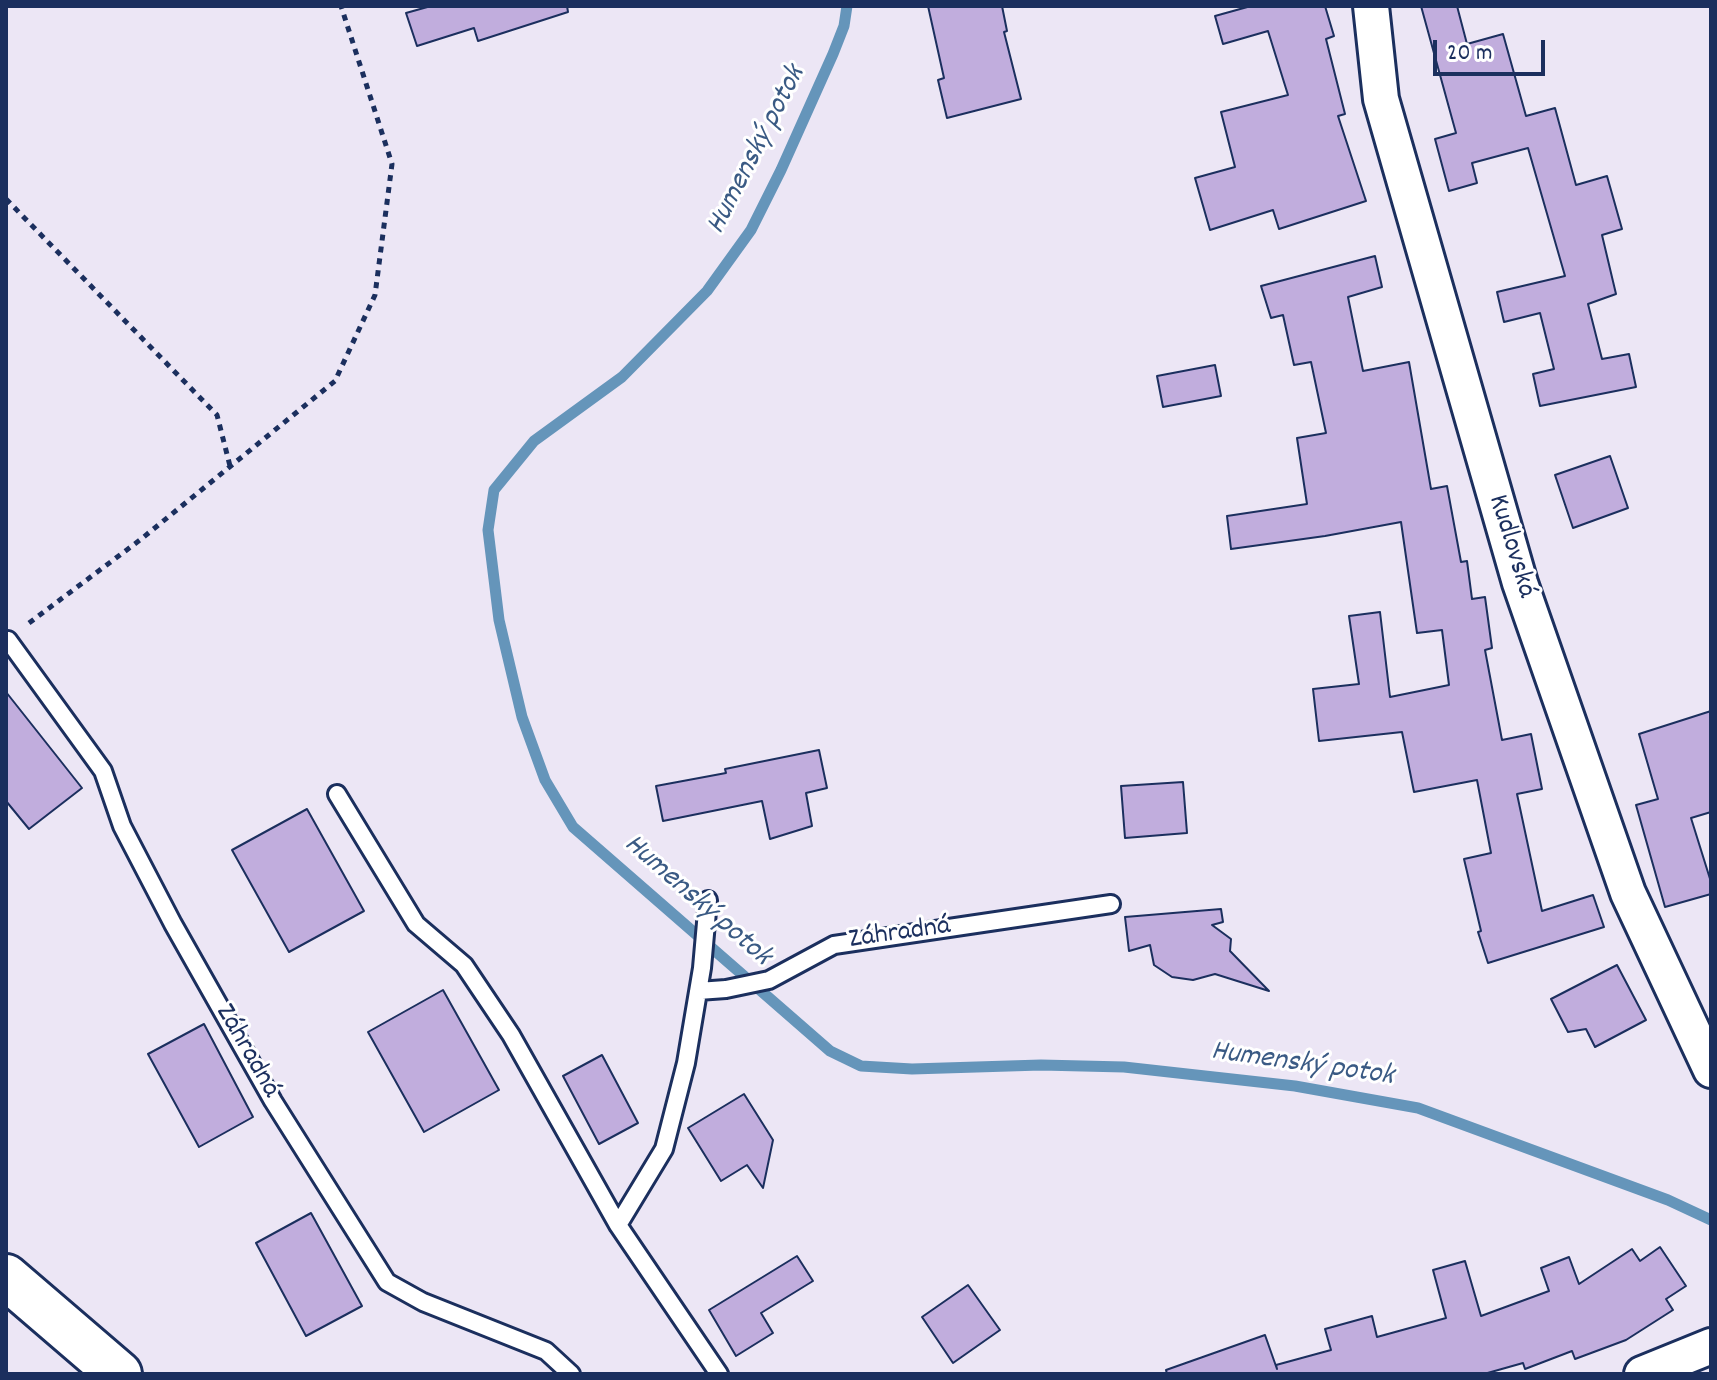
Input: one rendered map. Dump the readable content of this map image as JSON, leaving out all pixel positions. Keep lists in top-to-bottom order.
{
  "streets": {
    "street": ["Kudlovská"],
    "lane": ["Záhradná"]
  },
  "water": ["Humenský potok"],
  "scale_bar": "20 m"
}
